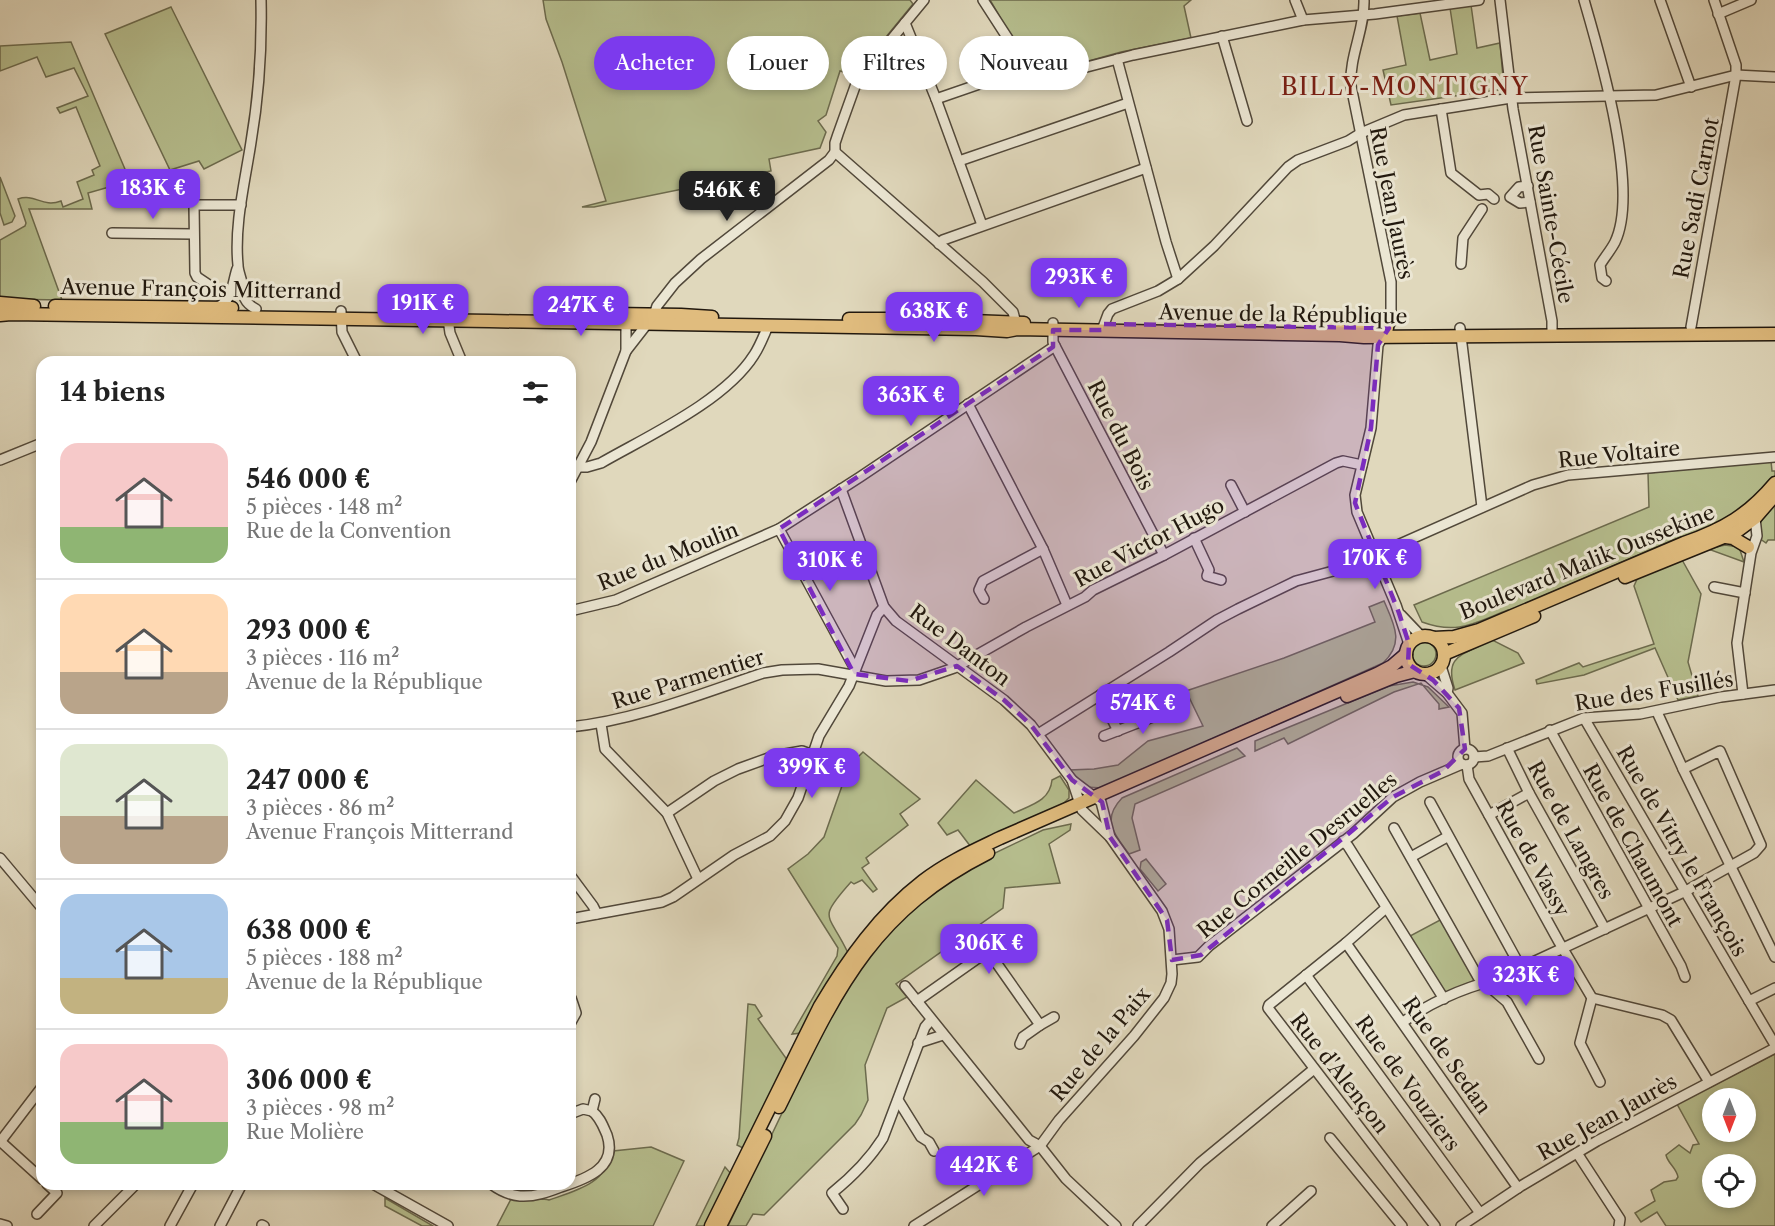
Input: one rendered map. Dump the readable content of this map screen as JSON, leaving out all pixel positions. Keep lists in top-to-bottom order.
{
  "streets": {
    "main road": ["Avenue François Mitterrand", "Avenue de la République", "Boulevard Malik Oussekine"],
    "street": [
      "Rue Sadi Carnot",
      "Rue Jean Jaurès",
      "Rue Sainte-Cécile",
      "Rue du Bois",
      "Rue Voltaire",
      "Rue Victor Hugo",
      "Rue du Moulin",
      "Rue Danton",
      "Rue Parmentier",
      "Rue des Fusillés",
      "Rue de Langres",
      "Rue de Chaumont",
      "Rue de Vitry le François",
      "Rue Corneille Desruelles",
      "Rue de Vassy",
      "Rue de la Paix",
      "Rue de Sedan",
      "Rue d'Alençon",
      "Rue de Vouziers"
    ]
  },
  "crossings": [
    ["Rue Sadi Carnot", "Avenue de la République"],
    ["Rue Jean Jaurès", "Avenue de la République"],
    ["Rue Jean Jaurès", "Rue Voltaire"],
    ["Rue Jean Jaurès", "Rue Victor Hugo"],
    ["Rue Jean Jaurès", "Rue de Vitry le François"],
    ["Rue Jean Jaurès", "Rue de Sedan"],
    ["Rue Jean Jaurès", "Rue de Vouziers"],
    ["Rue Sainte-Cécile", "Avenue de la République"],
    ["Avenue François Mitterrand", "Avenue de la République"],
    ["Avenue de la République", "Rue du Bois"],
    ["Rue du Bois", "Rue Victor Hugo"],
    ["Rue du Bois", "Rue du Moulin"],
    ["Rue Voltaire", "Rue Danton"],
    ["Rue Victor Hugo", "Rue Danton"],
    ["Rue Victor Hugo", "Rue Parmentier"],
    ["Rue du Moulin", "Rue Danton"],
    ["Rue Danton", "Rue Parmentier"],
    ["Rue des Fusillés", "Rue de Langres"],
    ["Rue des Fusillés", "Rue de Chaumont"],
    ["Rue des Fusillés", "Rue de Vitry le François"],
    ["Rue des Fusillés", "Rue Corneille Desruelles"],
    ["Rue Corneille Desruelles", "Rue de Vassy"],
    ["Rue Corneille Desruelles", "Rue de la Paix"],
    ["Rue de Sedan", "Rue d'Alençon"],
    ["Rue d'Alençon", "Rue de Vouziers"]
  ],
  "districts": ["BILLY-MONTIGNY"],
  "north": "bottom",
  "page": {
    "chip": [
      "Acheter",
      "Louer",
      "Filtres",
      "Nouveau"
    ],
    "price": [
      "183K €",
      "546K €",
      "293K €",
      "191K €",
      "247K €",
      "638K €",
      "363K €",
      "170K €",
      "310K €",
      "574K €",
      "399K €",
      "306K €",
      "323K €",
      "442K €"
    ],
    "heading": "14 biens",
    "list": [
      {
        "name": "546 000 €",
        "note": "5 pièces · 148 m² · Rue de la Convention"
      },
      {
        "name": "293 000 €",
        "note": "3 pièces · 116 m² · Avenue de la République"
      },
      {
        "name": "247 000 €",
        "note": "3 pièces · 86 m² · Avenue François Mitterrand"
      },
      {
        "name": "638 000 €",
        "note": "5 pièces · 188 m² · Avenue de la République"
      },
      {
        "name": "306 000 €",
        "note": "3 pièces · 98 m² · Rue Molière"
      }
    ]
  }
}
